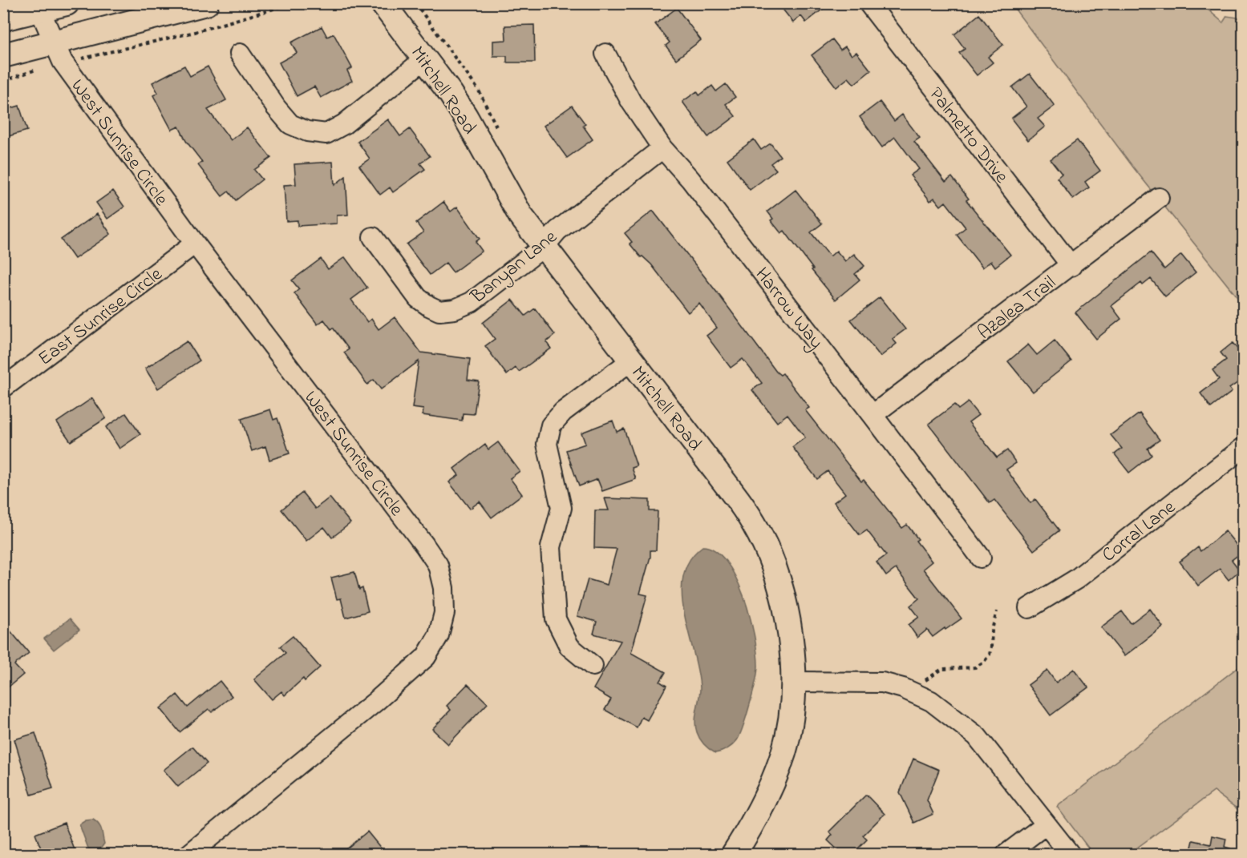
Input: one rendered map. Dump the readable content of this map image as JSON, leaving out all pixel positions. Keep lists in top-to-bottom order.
{
  "streets": {
    "main road": ["Mitchell Road"],
    "street": [
      "Palmetto Drive",
      "West Sunrise Circle",
      "Banyan Lane",
      "Azalea Trail",
      "Harrow Way",
      "East Sunrise Circle",
      "Corral Lane"
    ]
  },
  "crossings": [
    ["Mitchell Road", "Banyan Lane"],
    ["Palmetto Drive", "Azalea Trail"],
    ["West Sunrise Circle", "East Sunrise Circle"],
    ["Banyan Lane", "Harrow Way"],
    ["Azalea Trail", "Harrow Way"]
  ]
}
